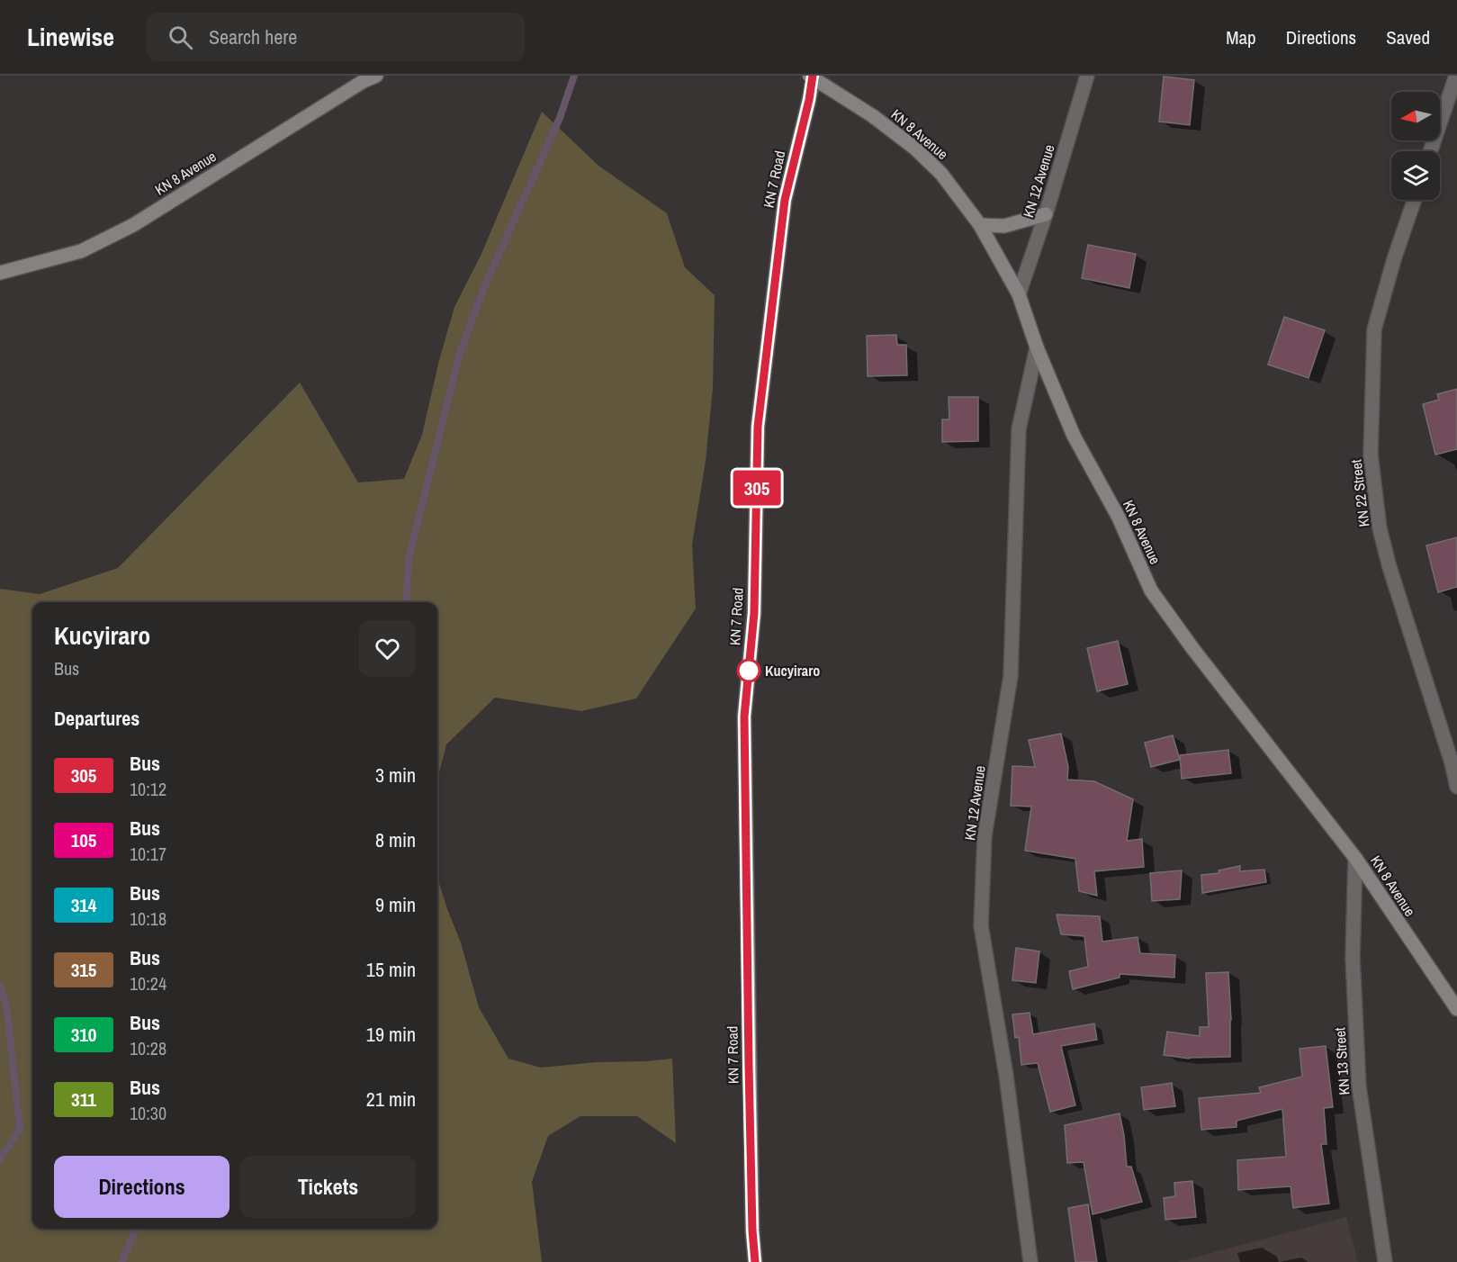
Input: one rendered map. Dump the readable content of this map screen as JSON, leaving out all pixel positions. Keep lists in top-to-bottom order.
{
  "streets": {
    "main road": ["KN 8 Avenue", "KN 7 Road"],
    "street": ["KN 12 Avenue", "KN 22 Street", "KN 13 Street"]
  },
  "crossings": [
    ["KN 8 Avenue", "KN 7 Road"],
    ["KN 8 Avenue", "KN 12 Avenue"],
    ["KN 8 Avenue", "KN 13 Street"]
  ],
  "places": ["Kucyiraro"],
  "lines": ["bus line 305"],
  "north": "left",
  "page": {
    "header": "Linewise",
    "search": "Search here",
    "nav": ["Map", "Directions", "Saved"],
    "on_map": "305",
    "heading": [
      ["Kucyiraro", "Bus"],
      "Departures"
    ],
    "list": [
      {
        "mark": "305",
        "name": "Bus",
        "note": "10:12",
        "value": "3 min"
      },
      {
        "mark": "105",
        "name": "Bus",
        "note": "10:17",
        "value": "8 min"
      },
      {
        "mark": "314",
        "name": "Bus",
        "note": "10:18",
        "value": "9 min"
      },
      {
        "mark": "315",
        "name": "Bus",
        "note": "10:24",
        "value": "15 min"
      },
      {
        "mark": "310",
        "name": "Bus",
        "note": "10:28",
        "value": "19 min"
      },
      {
        "mark": "311",
        "name": "Bus",
        "note": "10:30",
        "value": "21 min"
      }
    ],
    "buttons": ["Directions", "Tickets"]
  }
}
